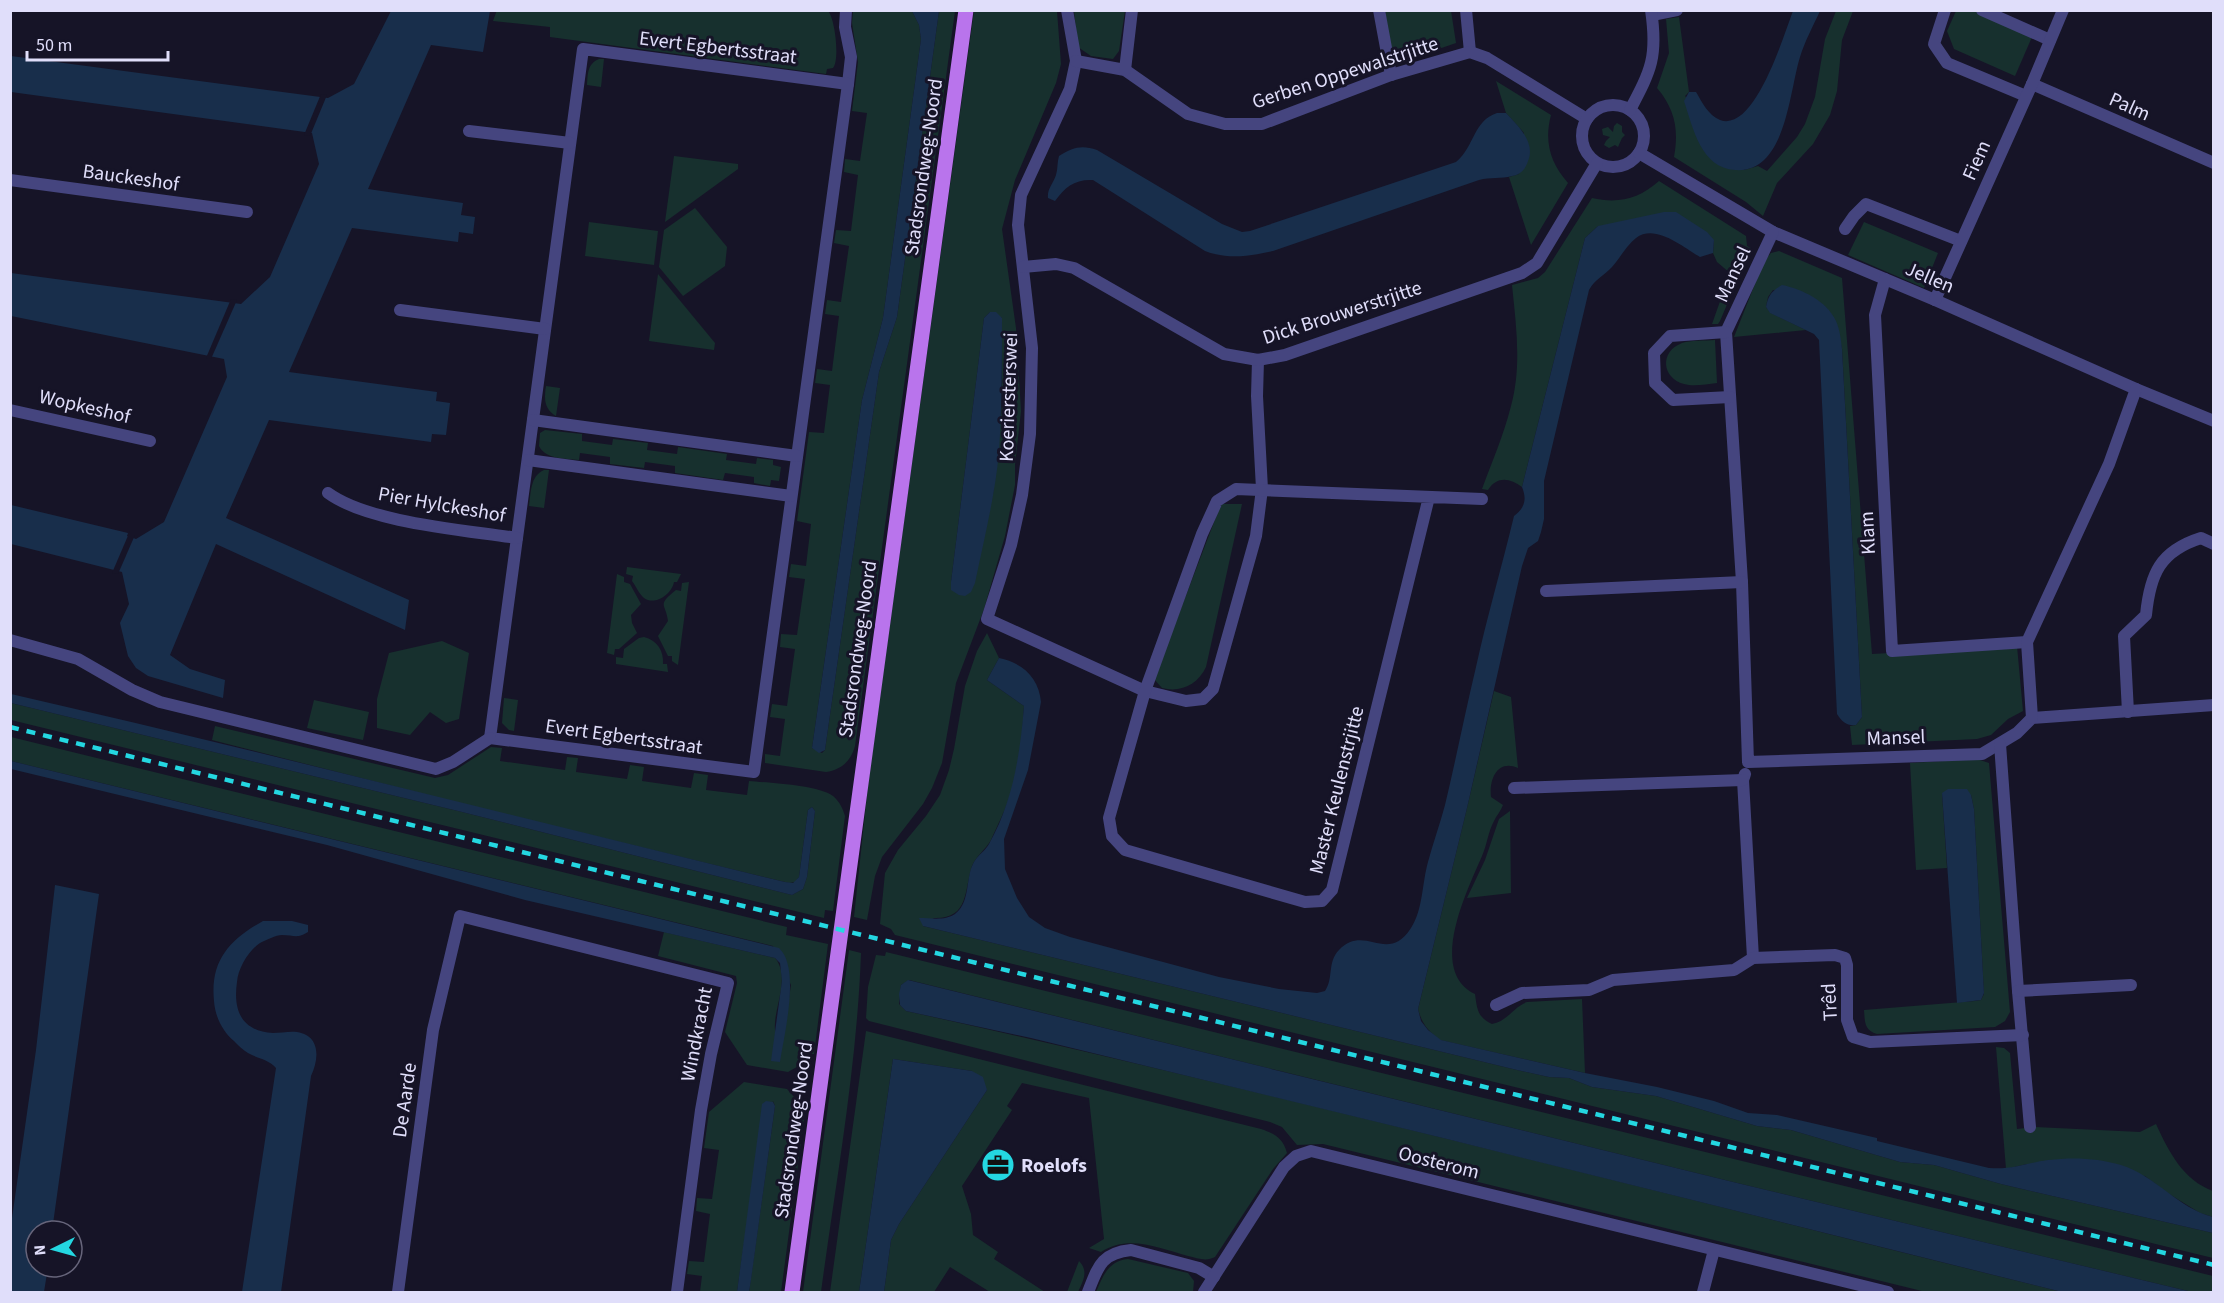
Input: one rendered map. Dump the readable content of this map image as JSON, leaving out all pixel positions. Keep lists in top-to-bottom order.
{
  "streets": {
    "main road": ["Stadsrondweg-Noord"],
    "street": [
      "Evert Egbertsstraat",
      "Gerben Oppewalstrjitte",
      "Palm",
      "Fiem",
      "Bauckeshof",
      "Mansel",
      "Jellen",
      "Dick Brouwerstrjitte",
      "Koeriersterswei",
      "Wopkeshof",
      "Pier Hylckeshof",
      "Klam",
      "Master Keulenstrjitte",
      "Trêd",
      "Windkracht",
      "De Aarde",
      "Oosterom"
    ]
  },
  "crossings": [
    ["Evert Egbertsstraat", "Pier Hylckeshof"],
    ["Gerben Oppewalstrjitte", "Jellen"],
    ["Gerben Oppewalstrjitte", "Dick Brouwerstrjitte"],
    ["Gerben Oppewalstrjitte", "Koeriersterswei"],
    ["Palm", "Fiem"],
    ["Fiem", "Jellen"],
    ["Mansel", "Jellen"],
    ["Jellen", "Dick Brouwerstrjitte"],
    ["Jellen", "Klam"],
    ["Dick Brouwerstrjitte", "Koeriersterswei"],
    ["Koeriersterswei", "Master Keulenstrjitte"],
    ["Windkracht", "De Aarde"]
  ],
  "places": {
    "office": ["Roelofs"]
  },
  "scale_bar": "50 m",
  "north": "left"
}
